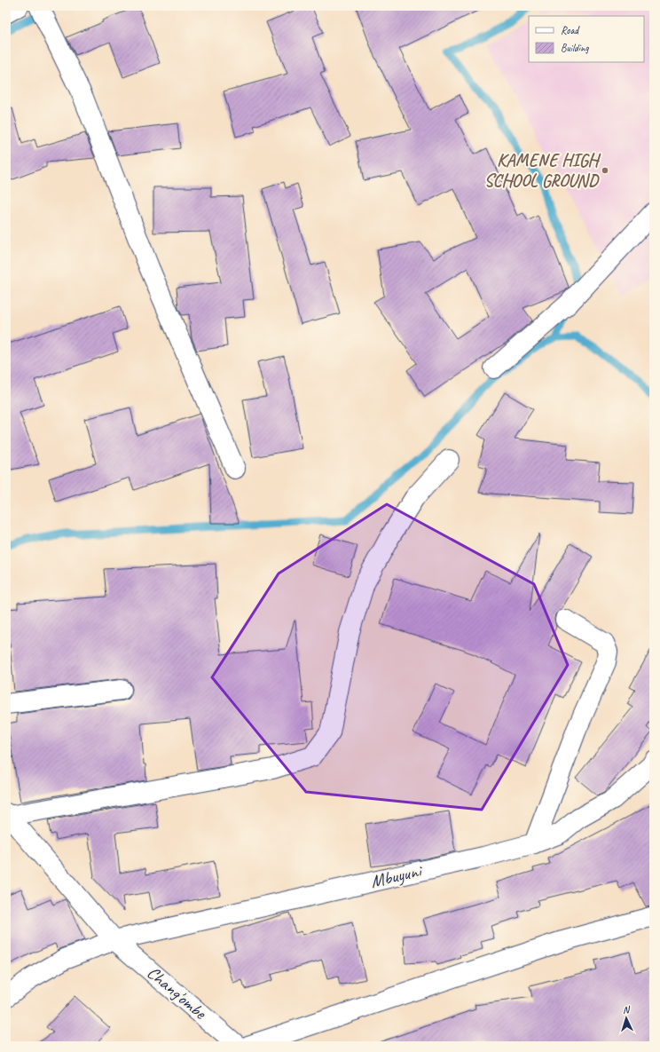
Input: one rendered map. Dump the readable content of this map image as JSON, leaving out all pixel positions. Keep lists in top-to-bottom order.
{
  "streets": {
    "street": ["Mbuyuni", "Chang'ombe"]
  },
  "crossings": [
    ["Mbuyuni", "Chang'ombe"]
  ],
  "places": ["KAMENE HIGH SCHOOL GROUND"],
  "legend": ["Road", "Building"],
  "north": "top"
}
